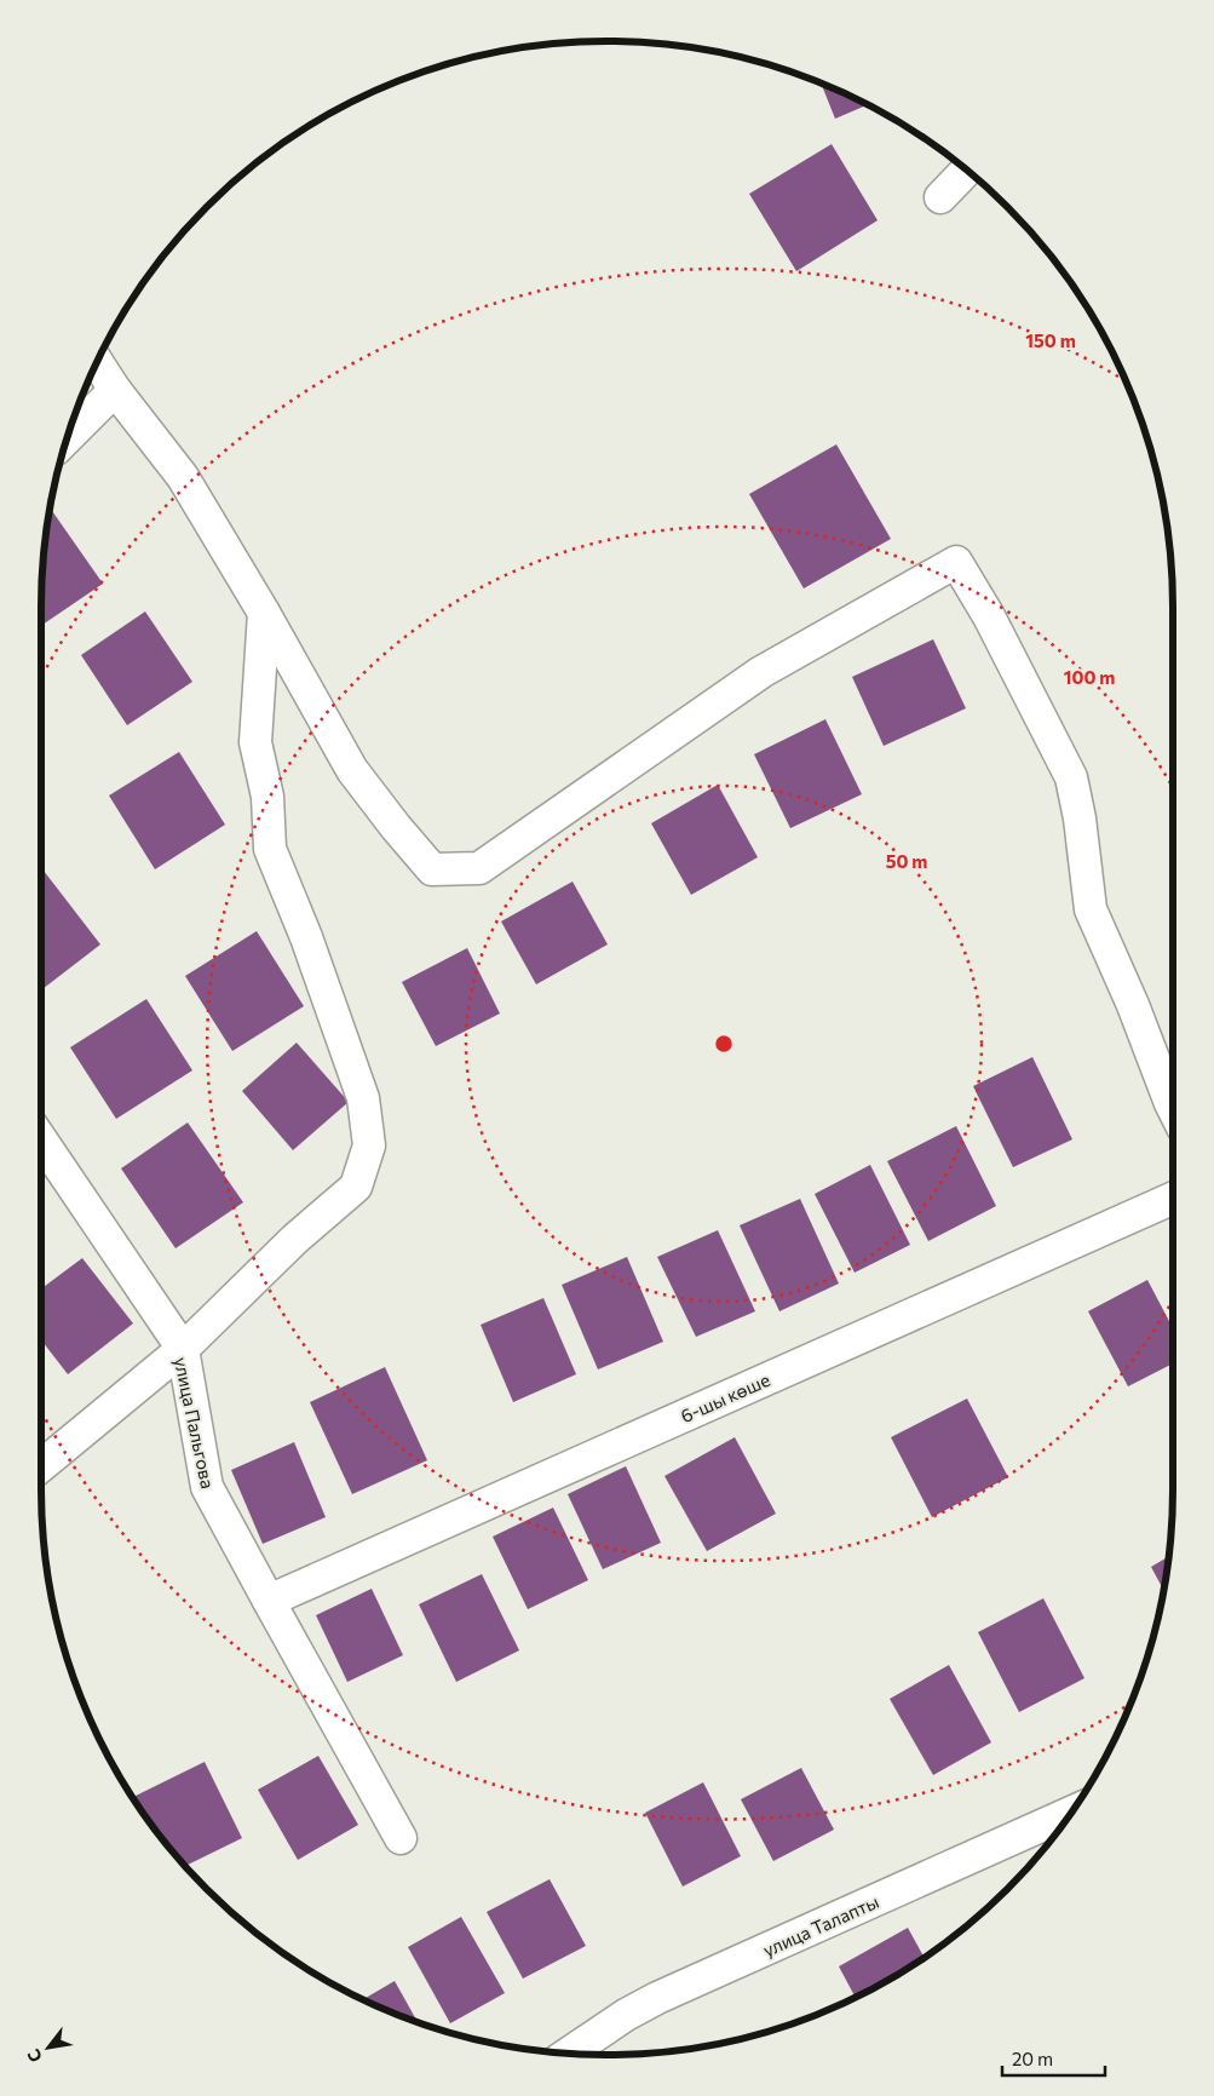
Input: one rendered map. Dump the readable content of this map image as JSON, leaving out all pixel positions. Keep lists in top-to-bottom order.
{
  "streets": {
    "street": ["6-шы көше", "улица Пальгова", "улица Талапты"]
  },
  "crossings": [
    ["6-шы көше", "улица Пальгова"]
  ],
  "scale_bar": "20 m",
  "north": "bottom left",
  "rings": ["150 m", "100 m", "50 m"]
}
